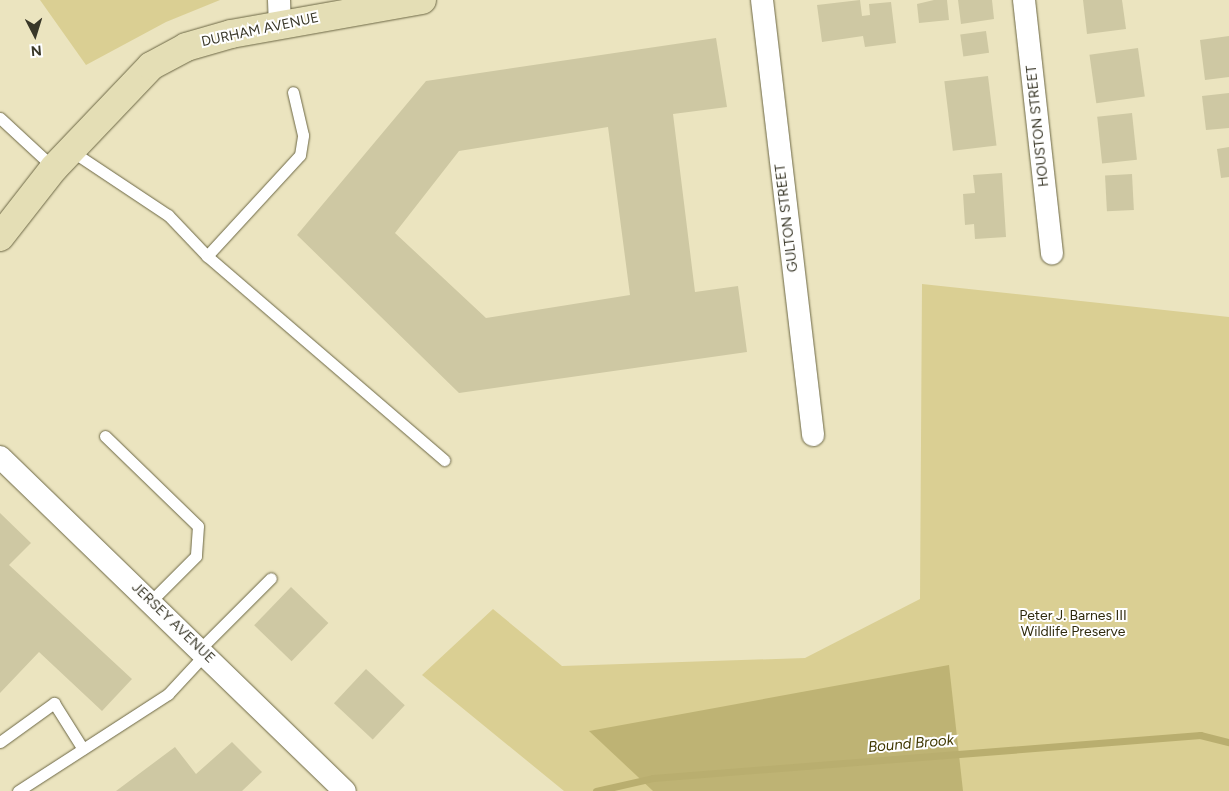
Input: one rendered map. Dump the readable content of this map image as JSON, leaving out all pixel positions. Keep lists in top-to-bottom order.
{
  "streets": {
    "street": [
      "DURHAM AVENUE",
      "HOUSTON STREET",
      "GULTON STREET",
      "JERSEY AVENUE"
    ]
  },
  "water": ["Bound Brook"],
  "parks": ["Peter J. Barnes III Wildlife Preserve"],
  "north": "bottom"
}
